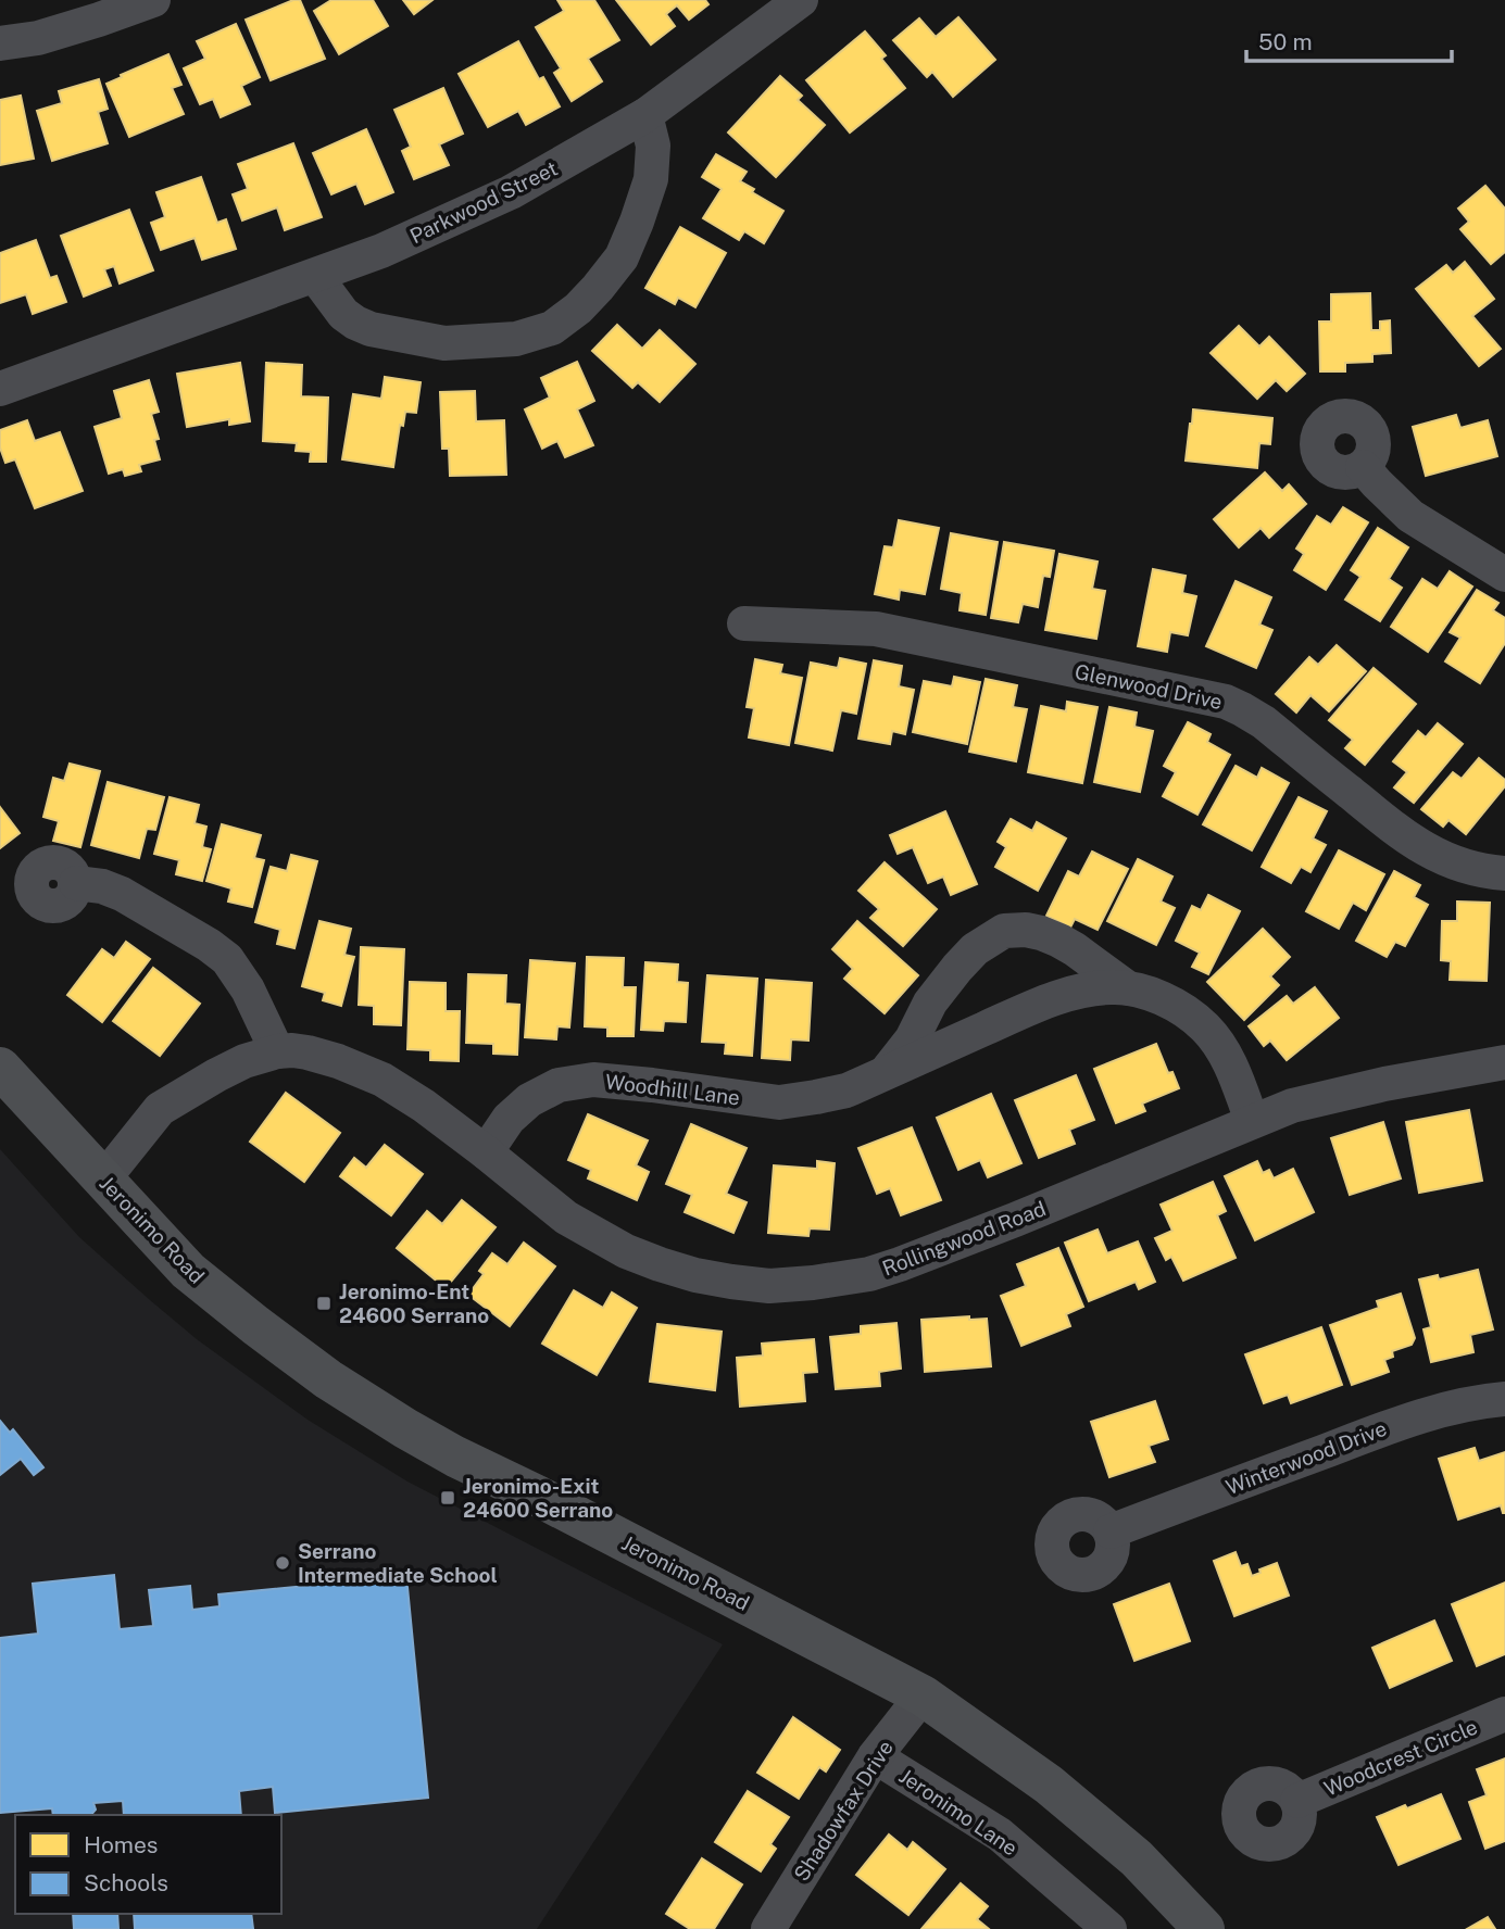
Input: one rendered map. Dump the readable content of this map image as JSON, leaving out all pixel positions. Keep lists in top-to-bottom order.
{
  "streets": {
    "main road": ["Jeronimo Road"],
    "street": [
      "Parkwood Street",
      "Glenwood Drive",
      "Woodhill Lane",
      "Rollingwood Road",
      "Winterwood Drive",
      "Woodcrest Circle",
      "Shadowfax Drive",
      "Jeronimo Lane"
    ]
  },
  "crossings": [
    ["Woodhill Lane", "Rollingwood Road"],
    ["Jeronimo Road", "Rollingwood Road"],
    ["Jeronimo Road", "Shadowfax Drive"],
    ["Shadowfax Drive", "Jeronimo Lane"]
  ],
  "places": {
    "transit": ["Jeronimo-Ent 24600 Serrano", "Jeronimo-Exit 24600 Serrano"],
    "other": ["Serrano Intermediate School"]
  },
  "legend": ["Homes", "Schools"],
  "scale_bar": "50 m"
}
